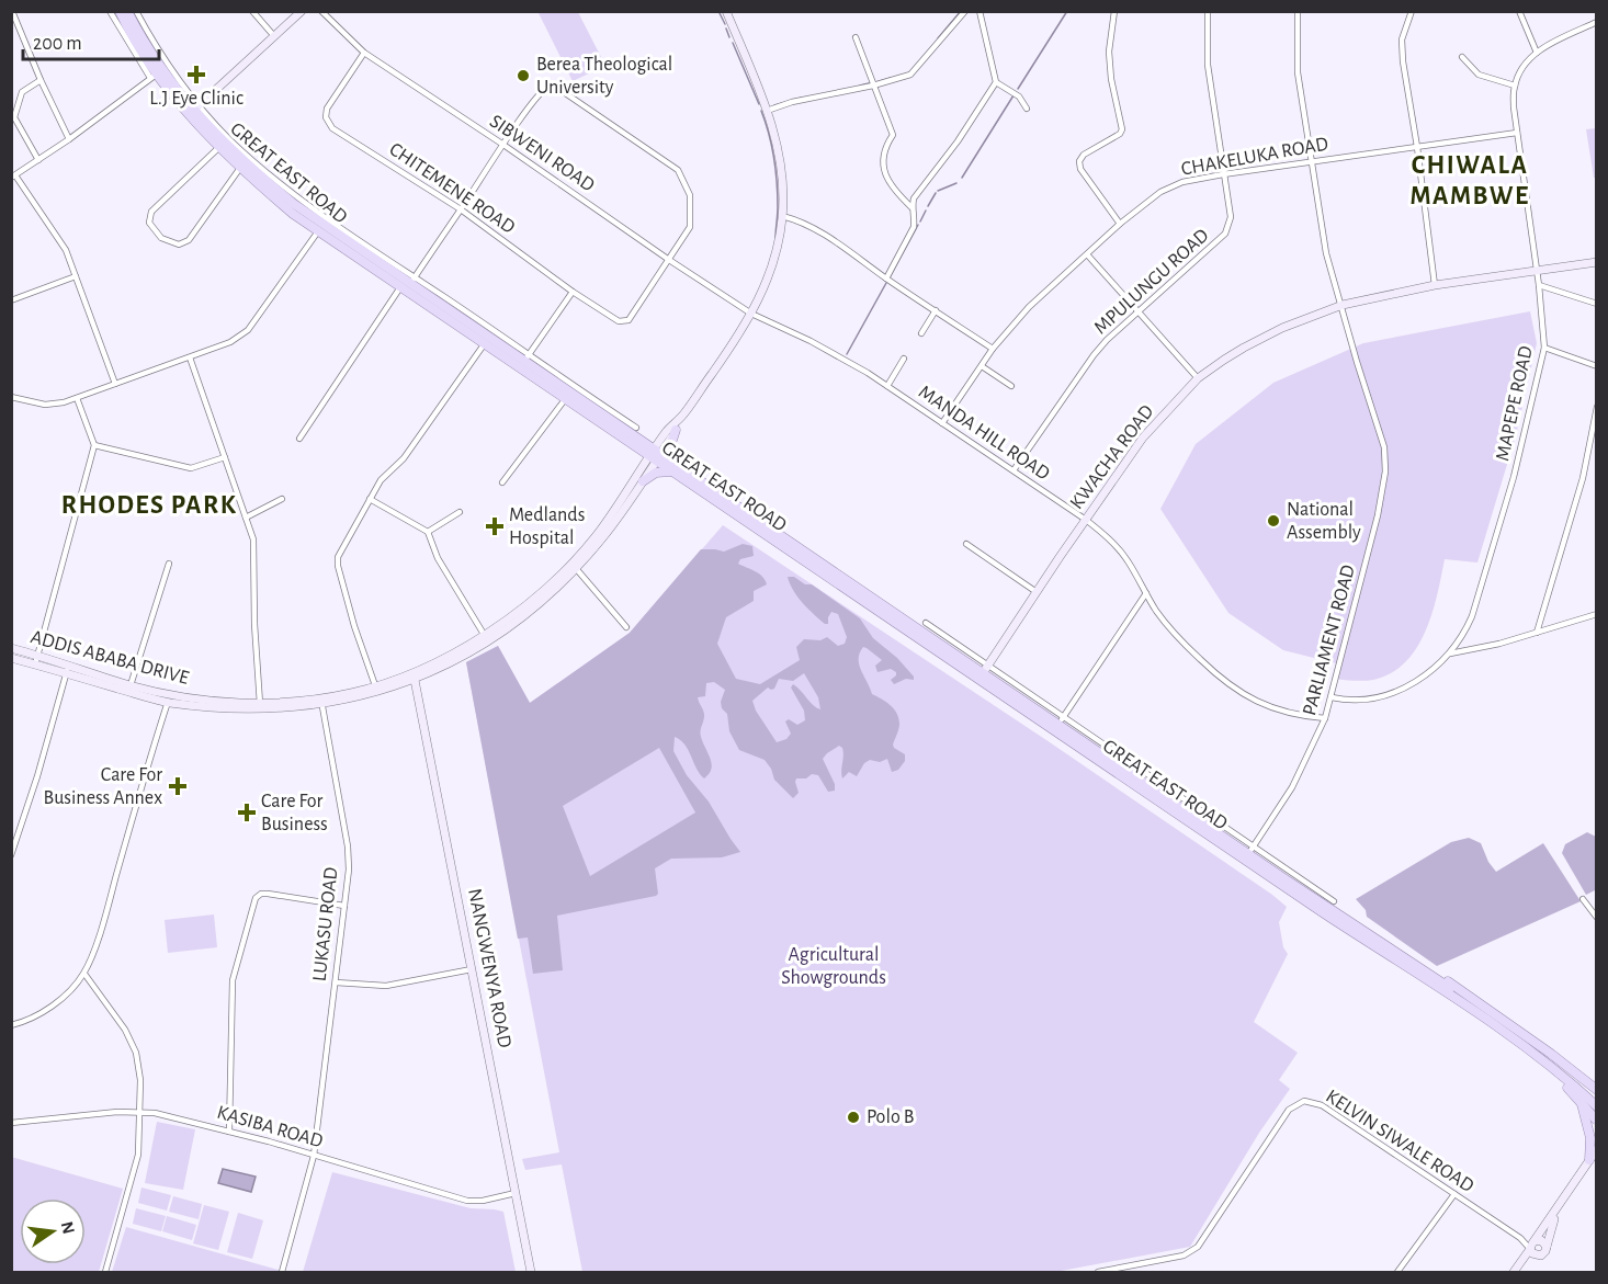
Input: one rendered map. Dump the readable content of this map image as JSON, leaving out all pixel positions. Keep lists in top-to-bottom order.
{
  "streets": {
    "main road": [
      "GREAT EAST ROAD",
      "KWACHA ROAD",
      "ADDIS ABABA DRIVE",
      "NANGWENYA ROAD"
    ],
    "street": [
      "SIBWENI ROAD",
      "CHAKELUKA ROAD",
      "CHITEMENE ROAD",
      "MPULUNGU ROAD",
      "MAPEPE ROAD",
      "MANDA HILL ROAD",
      "PARLIAMENT ROAD",
      "LUKASU ROAD",
      "KASIBA ROAD",
      "KELVIN SIWALE ROAD"
    ]
  },
  "crossings": [
    ["SIBWENI ROAD", "CHITEMENE ROAD"],
    ["SIBWENI ROAD", "MANDA HILL ROAD"],
    ["CHAKELUKA ROAD", "MPULUNGU ROAD"],
    ["CHAKELUKA ROAD", "MAPEPE ROAD"],
    ["CHAKELUKA ROAD", "MANDA HILL ROAD"],
    ["CHAKELUKA ROAD", "PARLIAMENT ROAD"],
    ["GREAT EAST ROAD", "KWACHA ROAD"],
    ["GREAT EAST ROAD", "PARLIAMENT ROAD"],
    ["GREAT EAST ROAD", "ADDIS ABABA DRIVE"],
    ["MPULUNGU ROAD", "MANDA HILL ROAD"],
    ["MAPEPE ROAD", "KWACHA ROAD"],
    ["MAPEPE ROAD", "PARLIAMENT ROAD"],
    ["MANDA HILL ROAD", "KWACHA ROAD"],
    ["MANDA HILL ROAD", "PARLIAMENT ROAD"],
    ["KWACHA ROAD", "PARLIAMENT ROAD"],
    ["ADDIS ABABA DRIVE", "LUKASU ROAD"],
    ["ADDIS ABABA DRIVE", "NANGWENYA ROAD"],
    ["LUKASU ROAD", "KASIBA ROAD"],
    ["NANGWENYA ROAD", "KASIBA ROAD"]
  ],
  "districts": ["CHIWALA MAMBWE", "RHODES PARK"],
  "parks": ["Agricultural Showgrounds"],
  "places": {
    "health": [
      "L.J Eye Clinic",
      "Medlands Hospital",
      "Care For Business Annex",
      "Care For Business"
    ],
    "other": ["Berea Theological University", "National Assembly", "Polo B"]
  },
  "scale_bar": "200 m",
  "north": "right"
}
